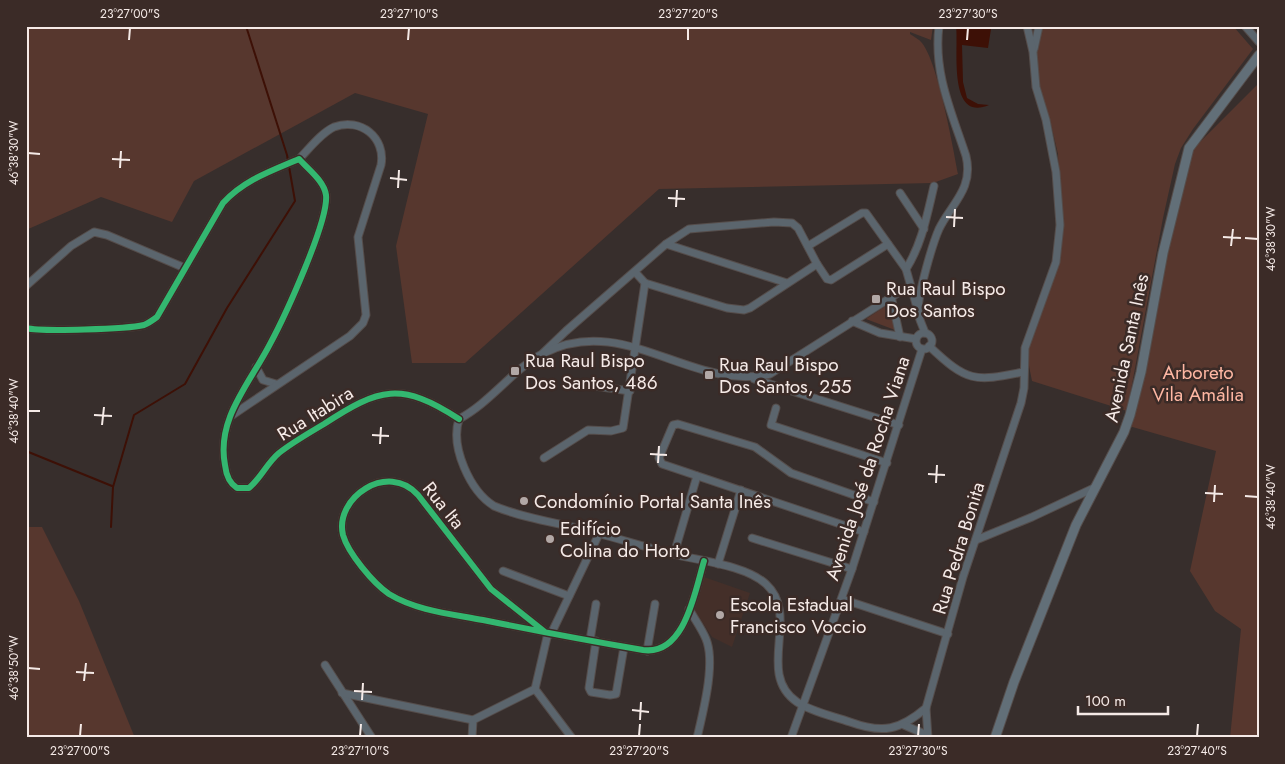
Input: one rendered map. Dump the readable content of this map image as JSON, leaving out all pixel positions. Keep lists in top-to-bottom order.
{
  "streets": {
    "main road": ["Avenida Santa Inês"],
    "street": [
      "Rua Itabira",
      "Avenida José da Rocha Viana",
      "Rua Ita",
      "Rua Pedra Bonita"
    ]
  },
  "parks": ["Arboreto Vila Amália"],
  "places": {
    "transit": ["Rua Raul Bispo Dos Santos", "Rua Raul Bispo Dos Santos, 486", "Rua Raul Bispo Dos Santos, 255"],
    "other": ["Condomínio Portal Santa Inês", "Edifício Colina do Horto", "Escola Estadual Francisco Voccio"]
  },
  "scale_bar": "100 m",
  "coordinates": [
    "23°27'00\"S",
    "23°27'10\"S",
    "23°27'20\"S",
    "23°27'30\"S",
    "46°38'30\"W",
    "46°38'40\"W",
    "46°38'50\"W",
    "23°27'40\"S"
  ]
}
